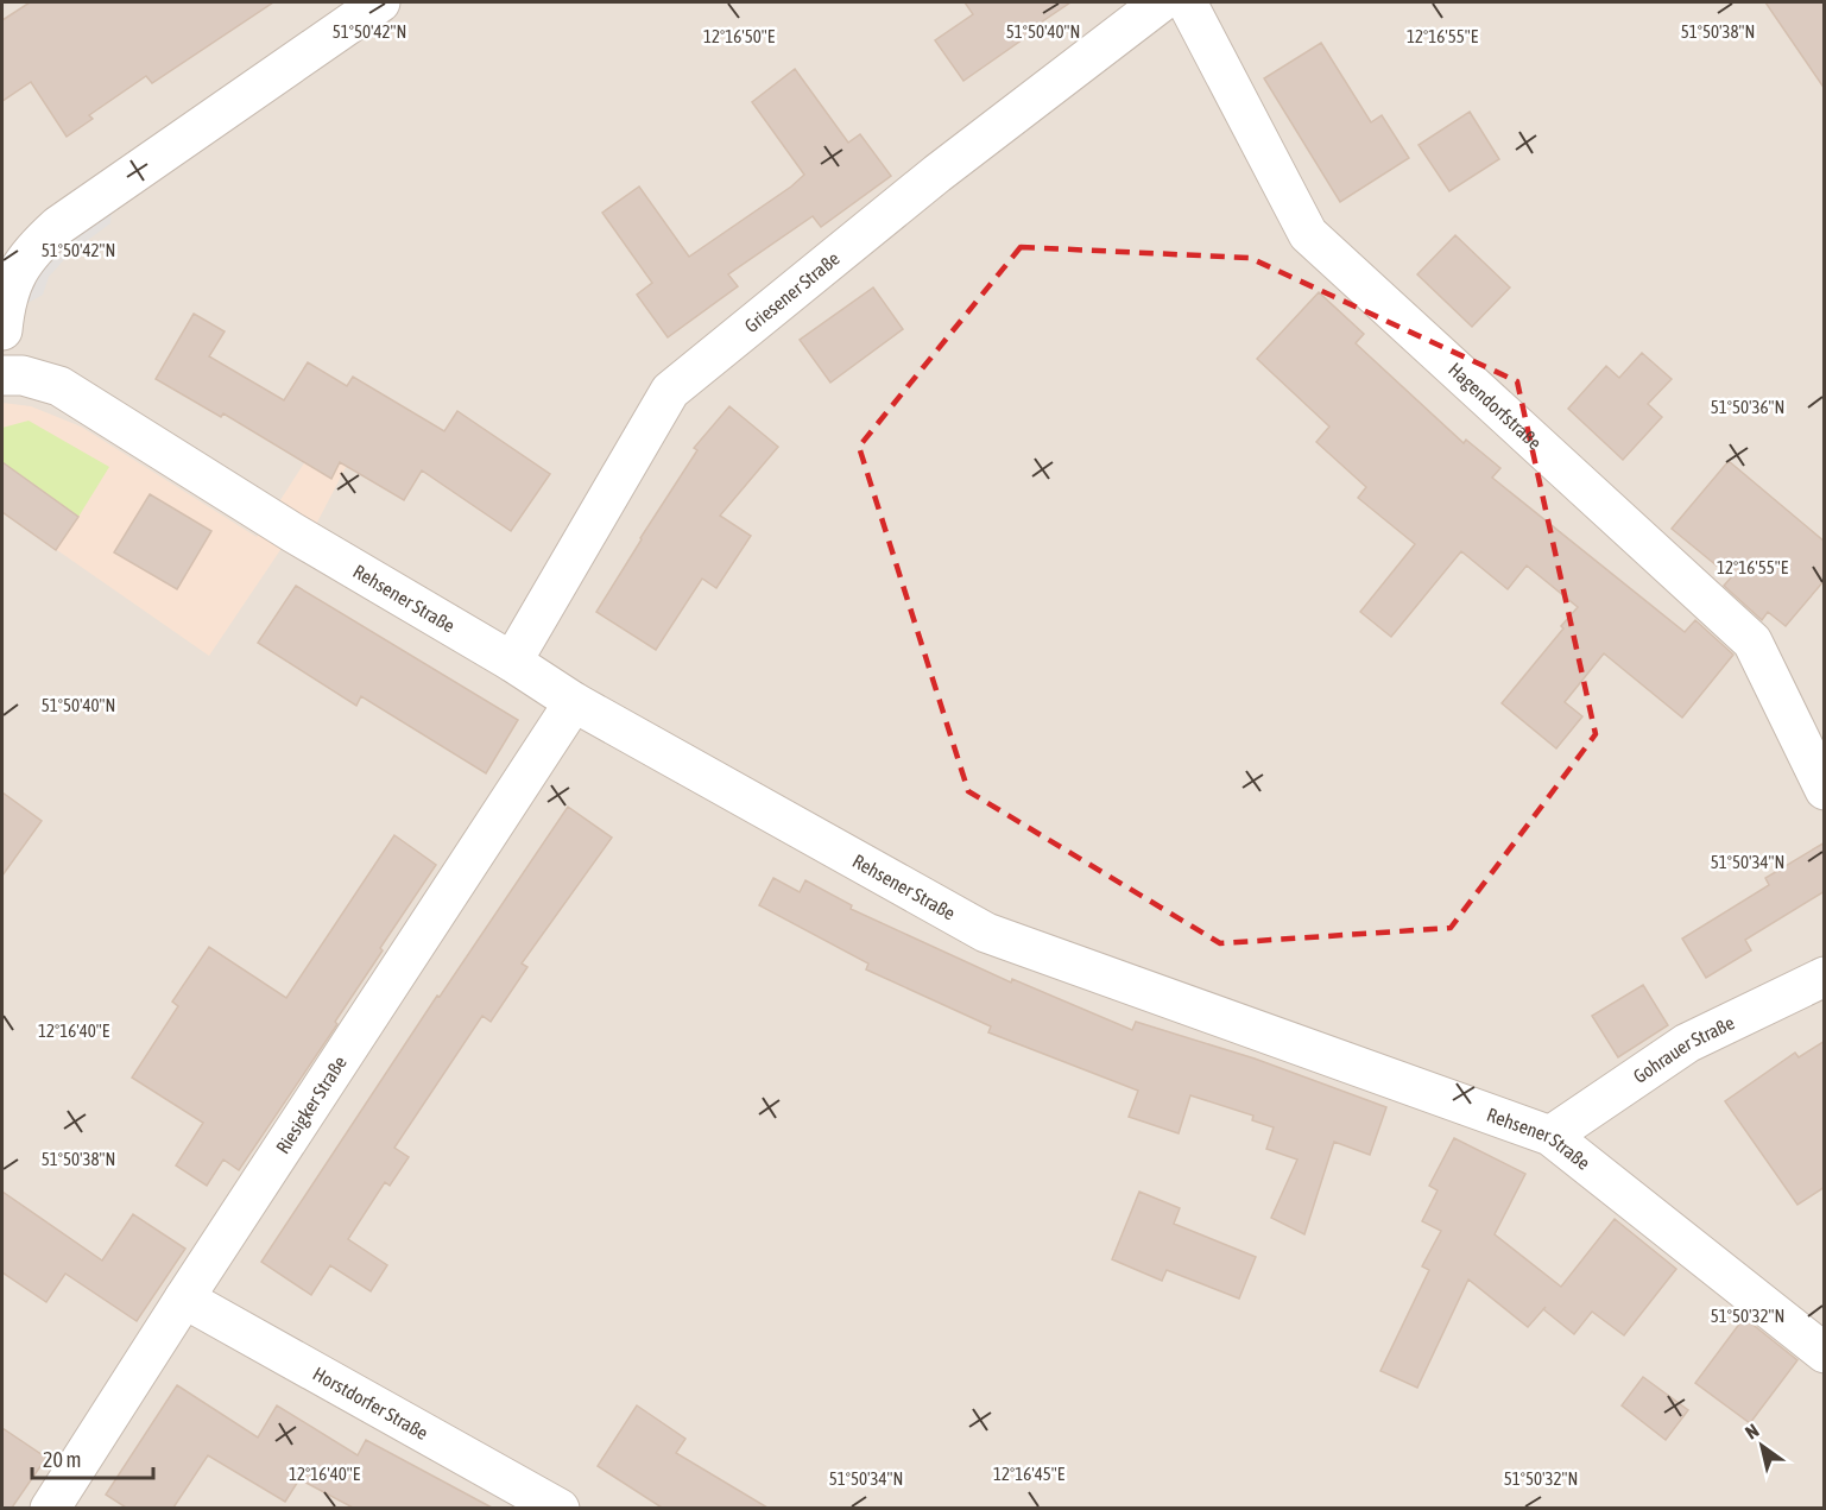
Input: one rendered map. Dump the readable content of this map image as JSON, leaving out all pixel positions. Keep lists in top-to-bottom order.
{
  "streets": {
    "street": [
      "Griesener Straße",
      "Hagendorfstraße",
      "Rehsener Straße",
      "Gohrauer Straße",
      "Riesigker Straße",
      "Horstdorfer Straße"
    ]
  },
  "crossings": [
    ["Griesener Straße", "Rehsener Straße"],
    ["Rehsener Straße", "Gohrauer Straße"],
    ["Rehsener Straße", "Riesigker Straße"],
    ["Riesigker Straße", "Horstdorfer Straße"]
  ],
  "scale_bar": "20 m",
  "north": "top left",
  "coordinates": [
    "51°50'42\"N",
    "51°50'40\"N",
    "51°50'38\"N",
    "12°16'50\"E",
    "12°16'55\"E",
    "51°50'36\"N",
    "51°50'34\"N",
    "12°16'40\"E",
    "51°50'32\"N",
    "12°16'45\"E"
  ]
}
